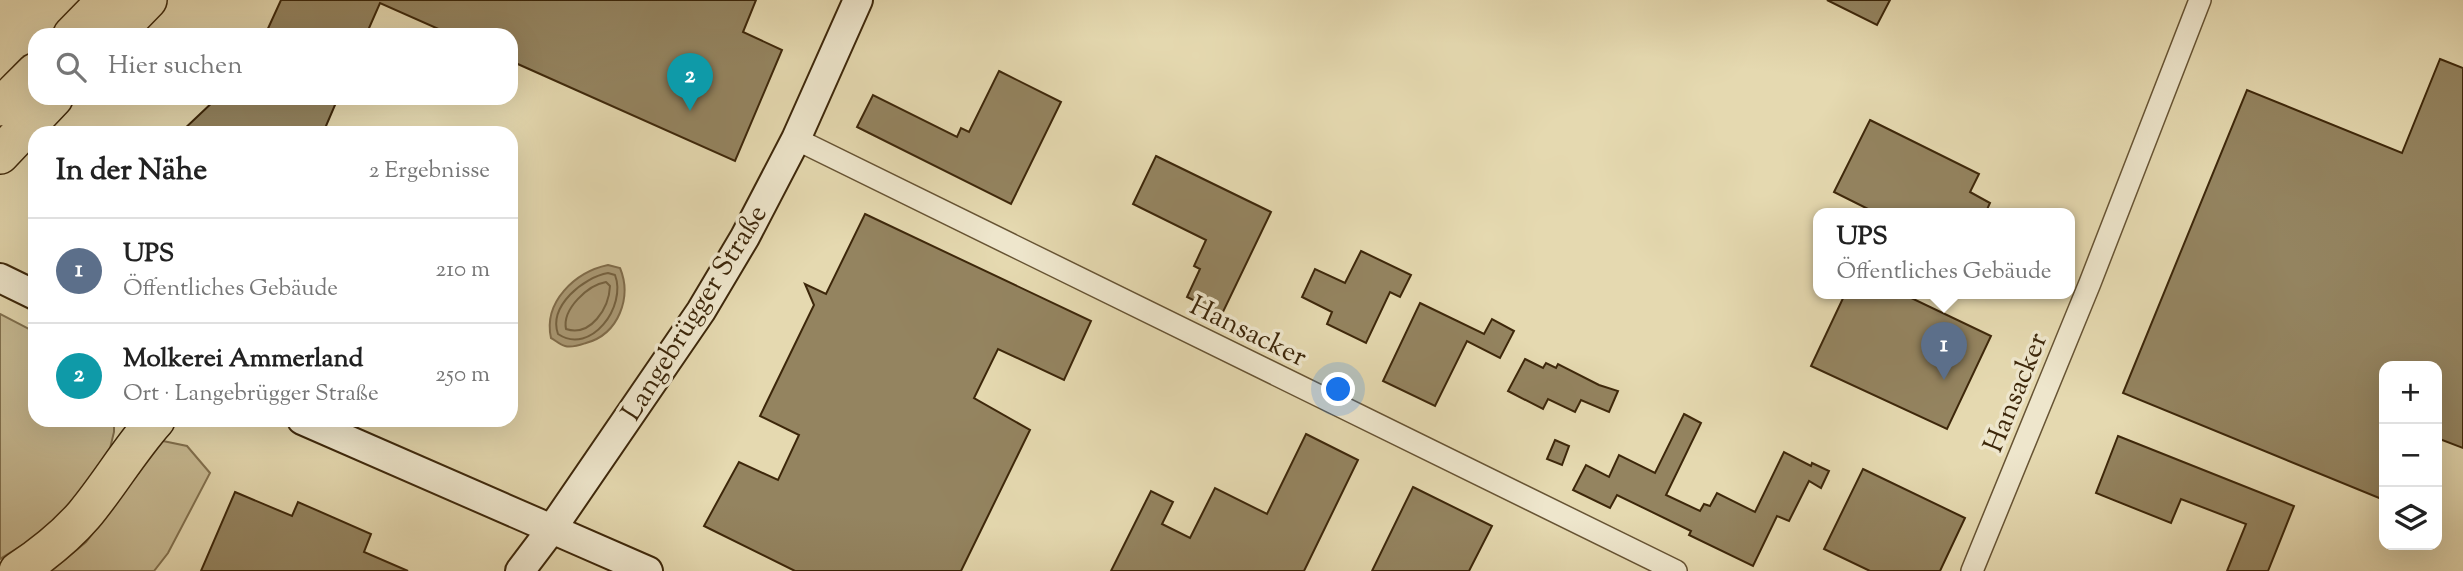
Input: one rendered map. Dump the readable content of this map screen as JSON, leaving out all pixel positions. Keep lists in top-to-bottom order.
{
  "streets": {
    "street": ["Langebrügger Straße", "Hansacker"]
  },
  "crossings": [
    ["Langebrügger Straße", "Hansacker"]
  ],
  "page": {
    "search": "Hier suchen",
    "pins": ["2", "1"],
    "heading": ["In der Nähe", "2 Ergebnisse"],
    "popup": ["UPS", "Öffentliches Gebäude"],
    "list": [
      {
        "mark": "1",
        "name": "UPS",
        "note": "Öffentliches Gebäude",
        "value": "210 m"
      },
      {
        "mark": "2",
        "name": "Molkerei Ammerland",
        "note": "Ort · Langebrügger Straße",
        "value": "250 m"
      }
    ],
    "map_buttons": ["+", "−"]
  }
}
